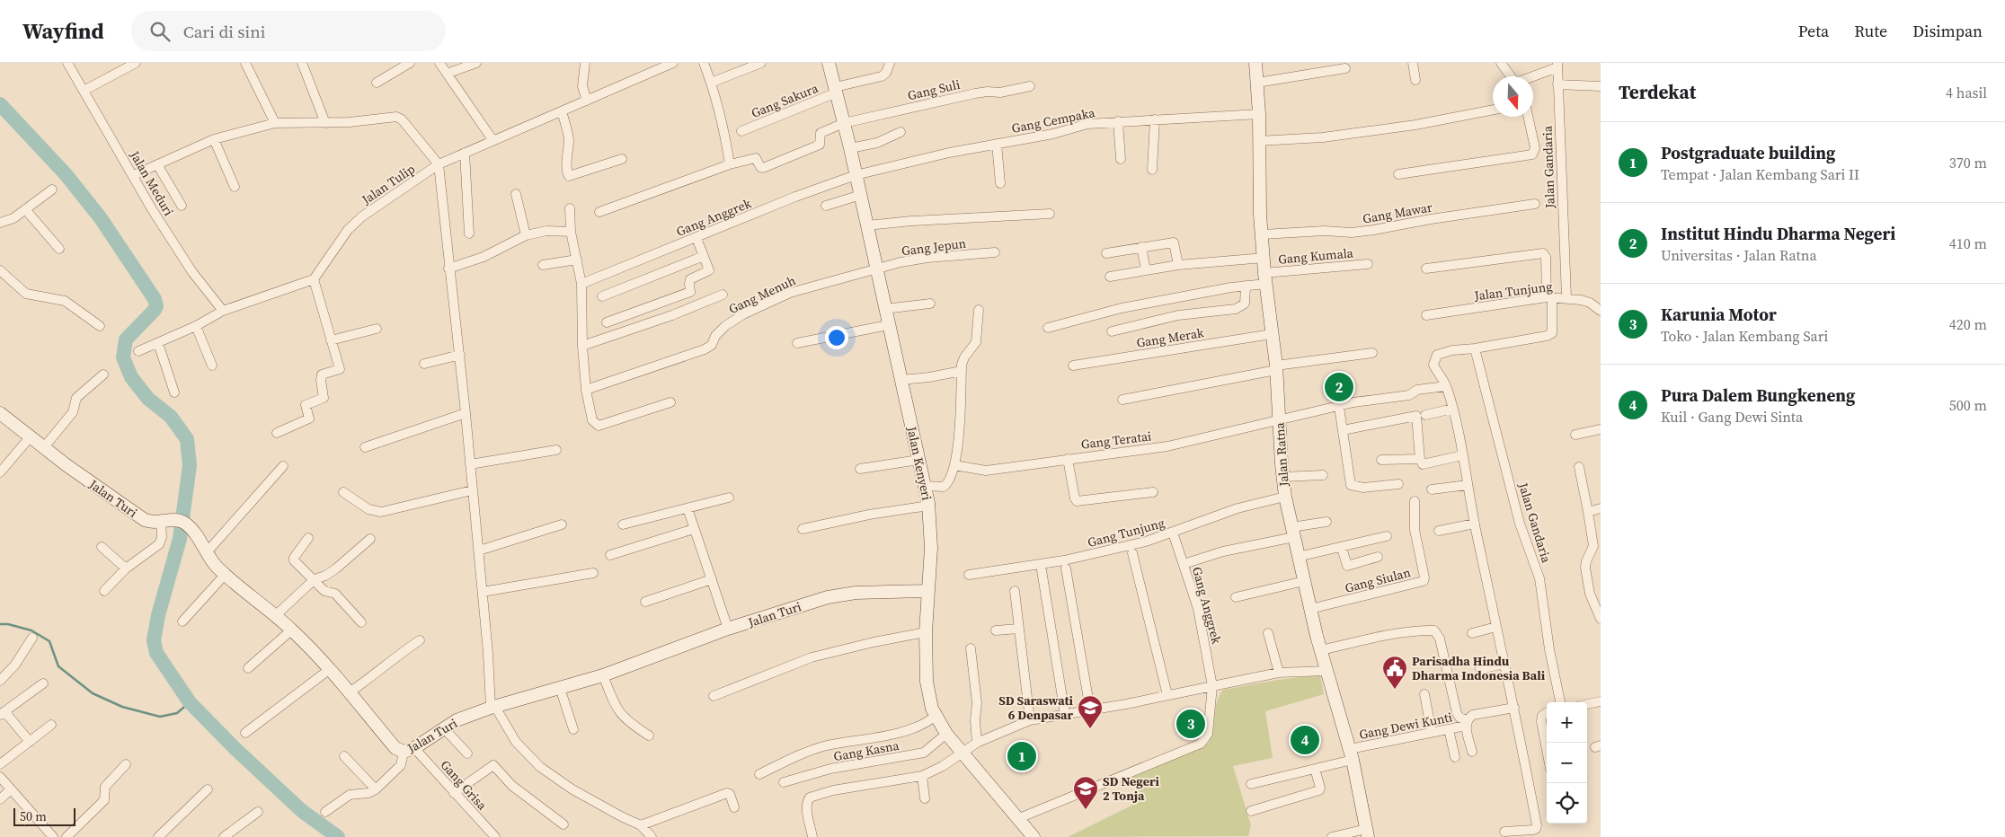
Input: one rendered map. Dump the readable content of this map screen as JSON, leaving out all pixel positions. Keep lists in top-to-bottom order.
{
  "streets": {
    "street": [
      "Gang Suli",
      "Gang Sakura",
      "Gang Cempaka",
      "Jalan Gandaria",
      "Jalan Meduri",
      "Jalan Tulip",
      "Gang Mawar",
      "Gang Anggrek",
      "Gang Jepun",
      "Gang Kumala",
      "Jalan Tunjung",
      "Gang Menuh",
      "Gang Merak",
      "Gang Teratai",
      "Jalan Ratna",
      "Jalan Kenyeri",
      "Jalan Turi",
      "Gang Tunjung",
      "Gang Siulan",
      "Gang Dewi Kunti",
      "Gang Kasna",
      "Gang Grisa"
    ]
  },
  "crossings": [
    ["Gang Suli", "Jalan Kenyeri"],
    ["Gang Sakura", "Jalan Kenyeri"],
    ["Gang Cempaka", "Gang Anggrek"],
    ["Gang Cempaka", "Jalan Ratna"],
    ["Gang Cempaka", "Jalan Kenyeri"],
    ["Jalan Gandaria", "Jalan Tunjung"],
    ["Gang Mawar", "Jalan Ratna"],
    ["Gang Anggrek", "Jalan Kenyeri"],
    ["Gang Anggrek", "Gang Tunjung"],
    ["Gang Jepun", "Gang Menuh"],
    ["Gang Jepun", "Jalan Kenyeri"],
    ["Gang Kumala", "Jalan Ratna"],
    ["Gang Menuh", "Jalan Kenyeri"],
    ["Gang Merak", "Jalan Ratna"],
    ["Gang Teratai", "Jalan Ratna"],
    ["Jalan Ratna", "Gang Tunjung"],
    ["Jalan Ratna", "Gang Siulan"],
    ["Jalan Ratna", "Gang Dewi Kunti"],
    ["Jalan Kenyeri", "Jalan Turi"],
    ["Jalan Kenyeri", "Gang Kasna"],
    ["Jalan Turi", "Gang Grisa"]
  ],
  "places": {
    "public building": ["Parisadha Hindu Dharma Indonesia Bali"],
    "school or university": ["SD Saraswati 6 Denpasar", "SD Negeri 2 Tonja"]
  },
  "scale_bar": "50 m",
  "north": "bottom",
  "page": {
    "header": "Wayfind",
    "search": "Cari di sini",
    "nav": ["Peta", "Rute", "Disimpan"],
    "heading": ["Terdekat", "4 hasil"],
    "list": [
      {
        "mark": "1",
        "name": "Postgraduate building",
        "note": "Tempat · Jalan Kembang Sari II",
        "value": "370 m"
      },
      {
        "mark": "2",
        "name": "Institut Hindu Dharma Negeri",
        "note": "Universitas · Jalan Ratna",
        "value": "410 m"
      },
      {
        "mark": "3",
        "name": "Karunia Motor",
        "note": "Toko · Jalan Kembang Sari",
        "value": "420 m"
      },
      {
        "mark": "4",
        "name": "Pura Dalem Bungkeneng",
        "note": "Kuil · Gang Dewi Sinta",
        "value": "500 m"
      }
    ],
    "pins": [
      "2",
      "3",
      "4",
      "1"
    ],
    "map_buttons": ["+", "−"],
    "scale": "50 m"
  }
}
